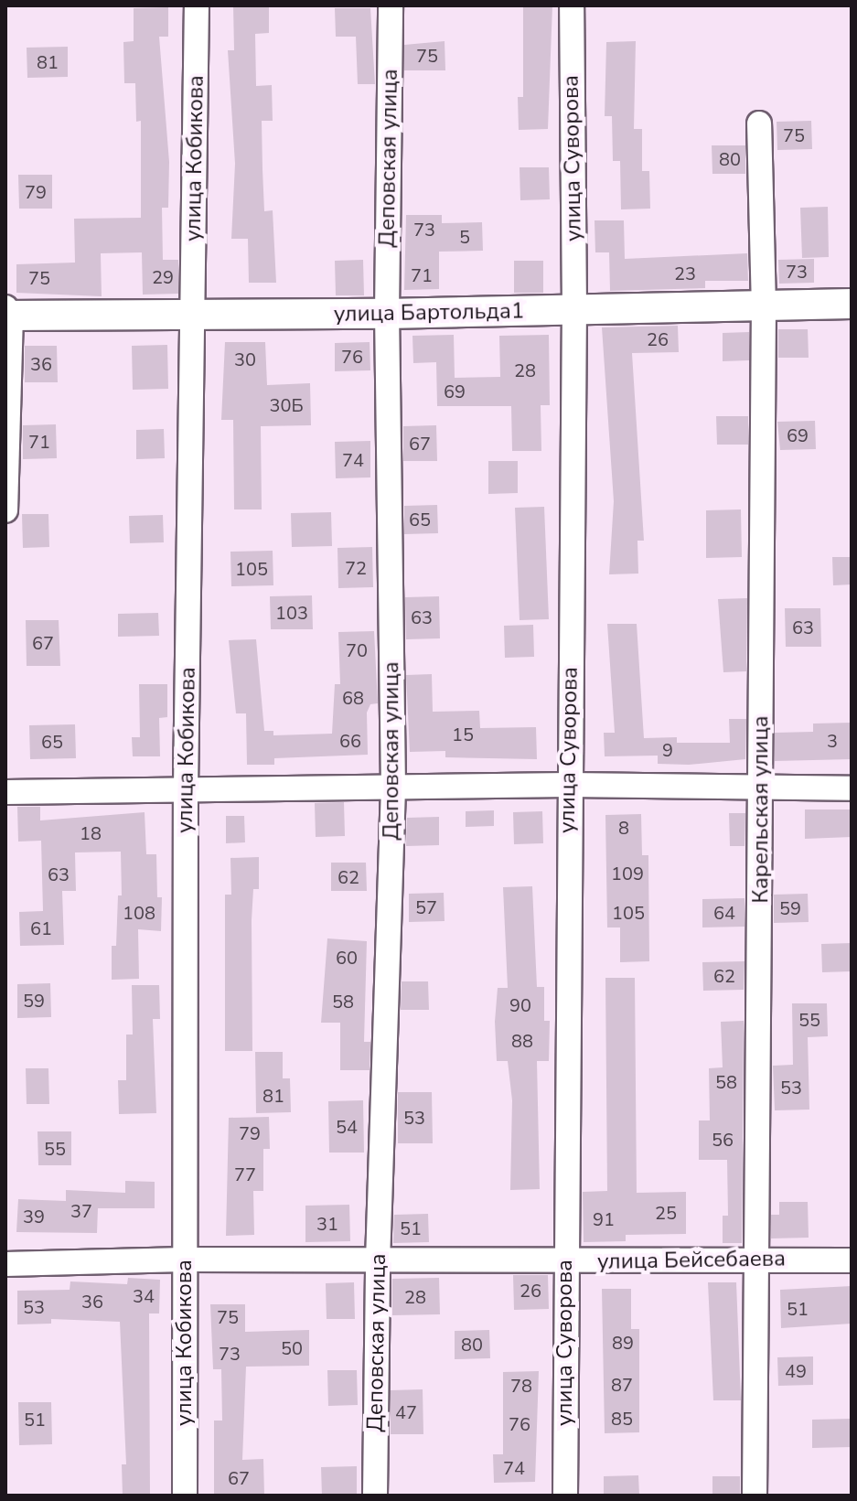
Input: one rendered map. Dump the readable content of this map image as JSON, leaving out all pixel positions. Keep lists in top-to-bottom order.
{
  "streets": {
    "street": [
      "улица Кобикова",
      "Деповская улица",
      "улица Суворова",
      "улица Бартольда1",
      "Карельская улица",
      "улица Бейсебаева"
    ]
  },
  "crossings": [
    ["улица Кобикова", "улица Бартольда1"],
    ["улица Кобикова", "улица Бейсебаева"],
    ["Деповская улица", "улица Бартольда1"],
    ["Деповская улица", "улица Бейсебаева"],
    ["улица Суворова", "улица Бартольда1"],
    ["улица Суворова", "улица Бейсебаева"],
    ["улица Бартольда1", "Карельская улица"],
    ["Карельская улица", "улица Бейсебаева"]
  ],
  "house_numbers": [
    "75",
    "81",
    "75",
    "80",
    "79",
    "73",
    "5",
    "73",
    "23",
    "71",
    "29",
    "75",
    "26",
    "76",
    "30",
    "36",
    "28",
    "69",
    "30Б",
    "69",
    "71",
    "67",
    "74",
    "65",
    "72",
    "105",
    "103",
    "63",
    "63",
    "67",
    "70",
    "68",
    "15",
    "66",
    "3",
    "65",
    "9",
    "8",
    "18",
    "109",
    "63",
    "62",
    "57",
    "59",
    "108",
    "105",
    "64",
    "61",
    "60",
    "62",
    "59",
    "58",
    "90",
    "55",
    "88",
    "58",
    "53",
    "81",
    "53",
    "54",
    "79",
    "56",
    "55",
    "77",
    "37",
    "25",
    "39",
    "91",
    "31",
    "51",
    "26",
    "34",
    "28",
    "36",
    "53",
    "51",
    "75",
    "89",
    "80",
    "50",
    "73",
    "49",
    "87",
    "78",
    "47",
    "85",
    "51",
    "76",
    "74",
    "67"
  ]
}
